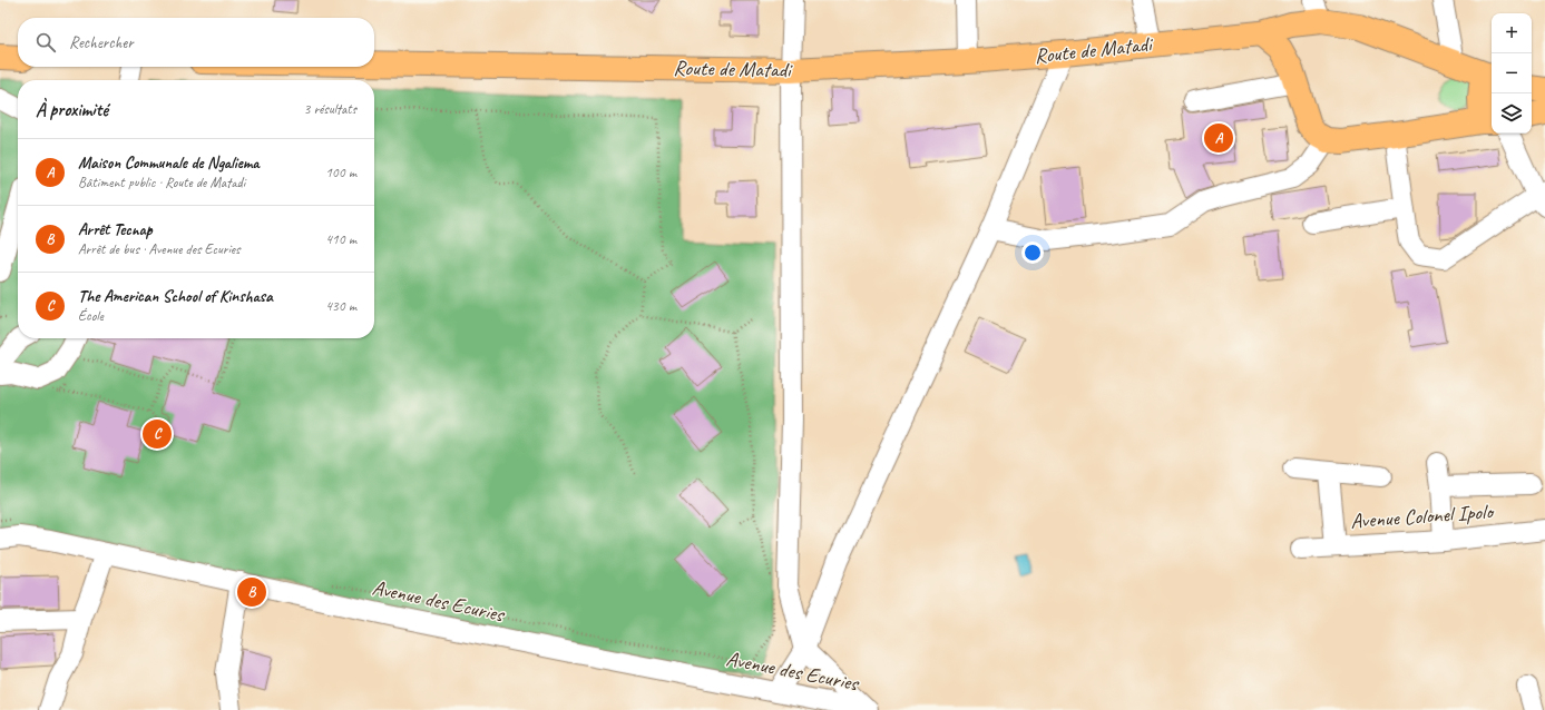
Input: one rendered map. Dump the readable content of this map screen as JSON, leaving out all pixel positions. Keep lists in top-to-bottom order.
{
  "streets": {
    "main road": ["Route de Matadi"],
    "street": ["Avenue Colonel Ipolo", "Avenue des Ecuries"]
  },
  "page": {
    "map_buttons": ["+", "−"],
    "search": "Rechercher",
    "heading": ["À proximité", "3 résultats"],
    "pins": ["A", "C", "B"],
    "list": [
      {
        "mark": "A",
        "name": "Maison Communale de Ngaliema",
        "note": "Bâtiment public · Route de Matadi",
        "value": "100 m"
      },
      {
        "mark": "B",
        "name": "Arrêt Tecnap",
        "note": "Arrêt de bus · Avenue des Ecuries",
        "value": "410 m"
      },
      {
        "mark": "C",
        "name": "The American School of Kinshasa",
        "note": "École",
        "value": "430 m"
      }
    ]
  }
}
